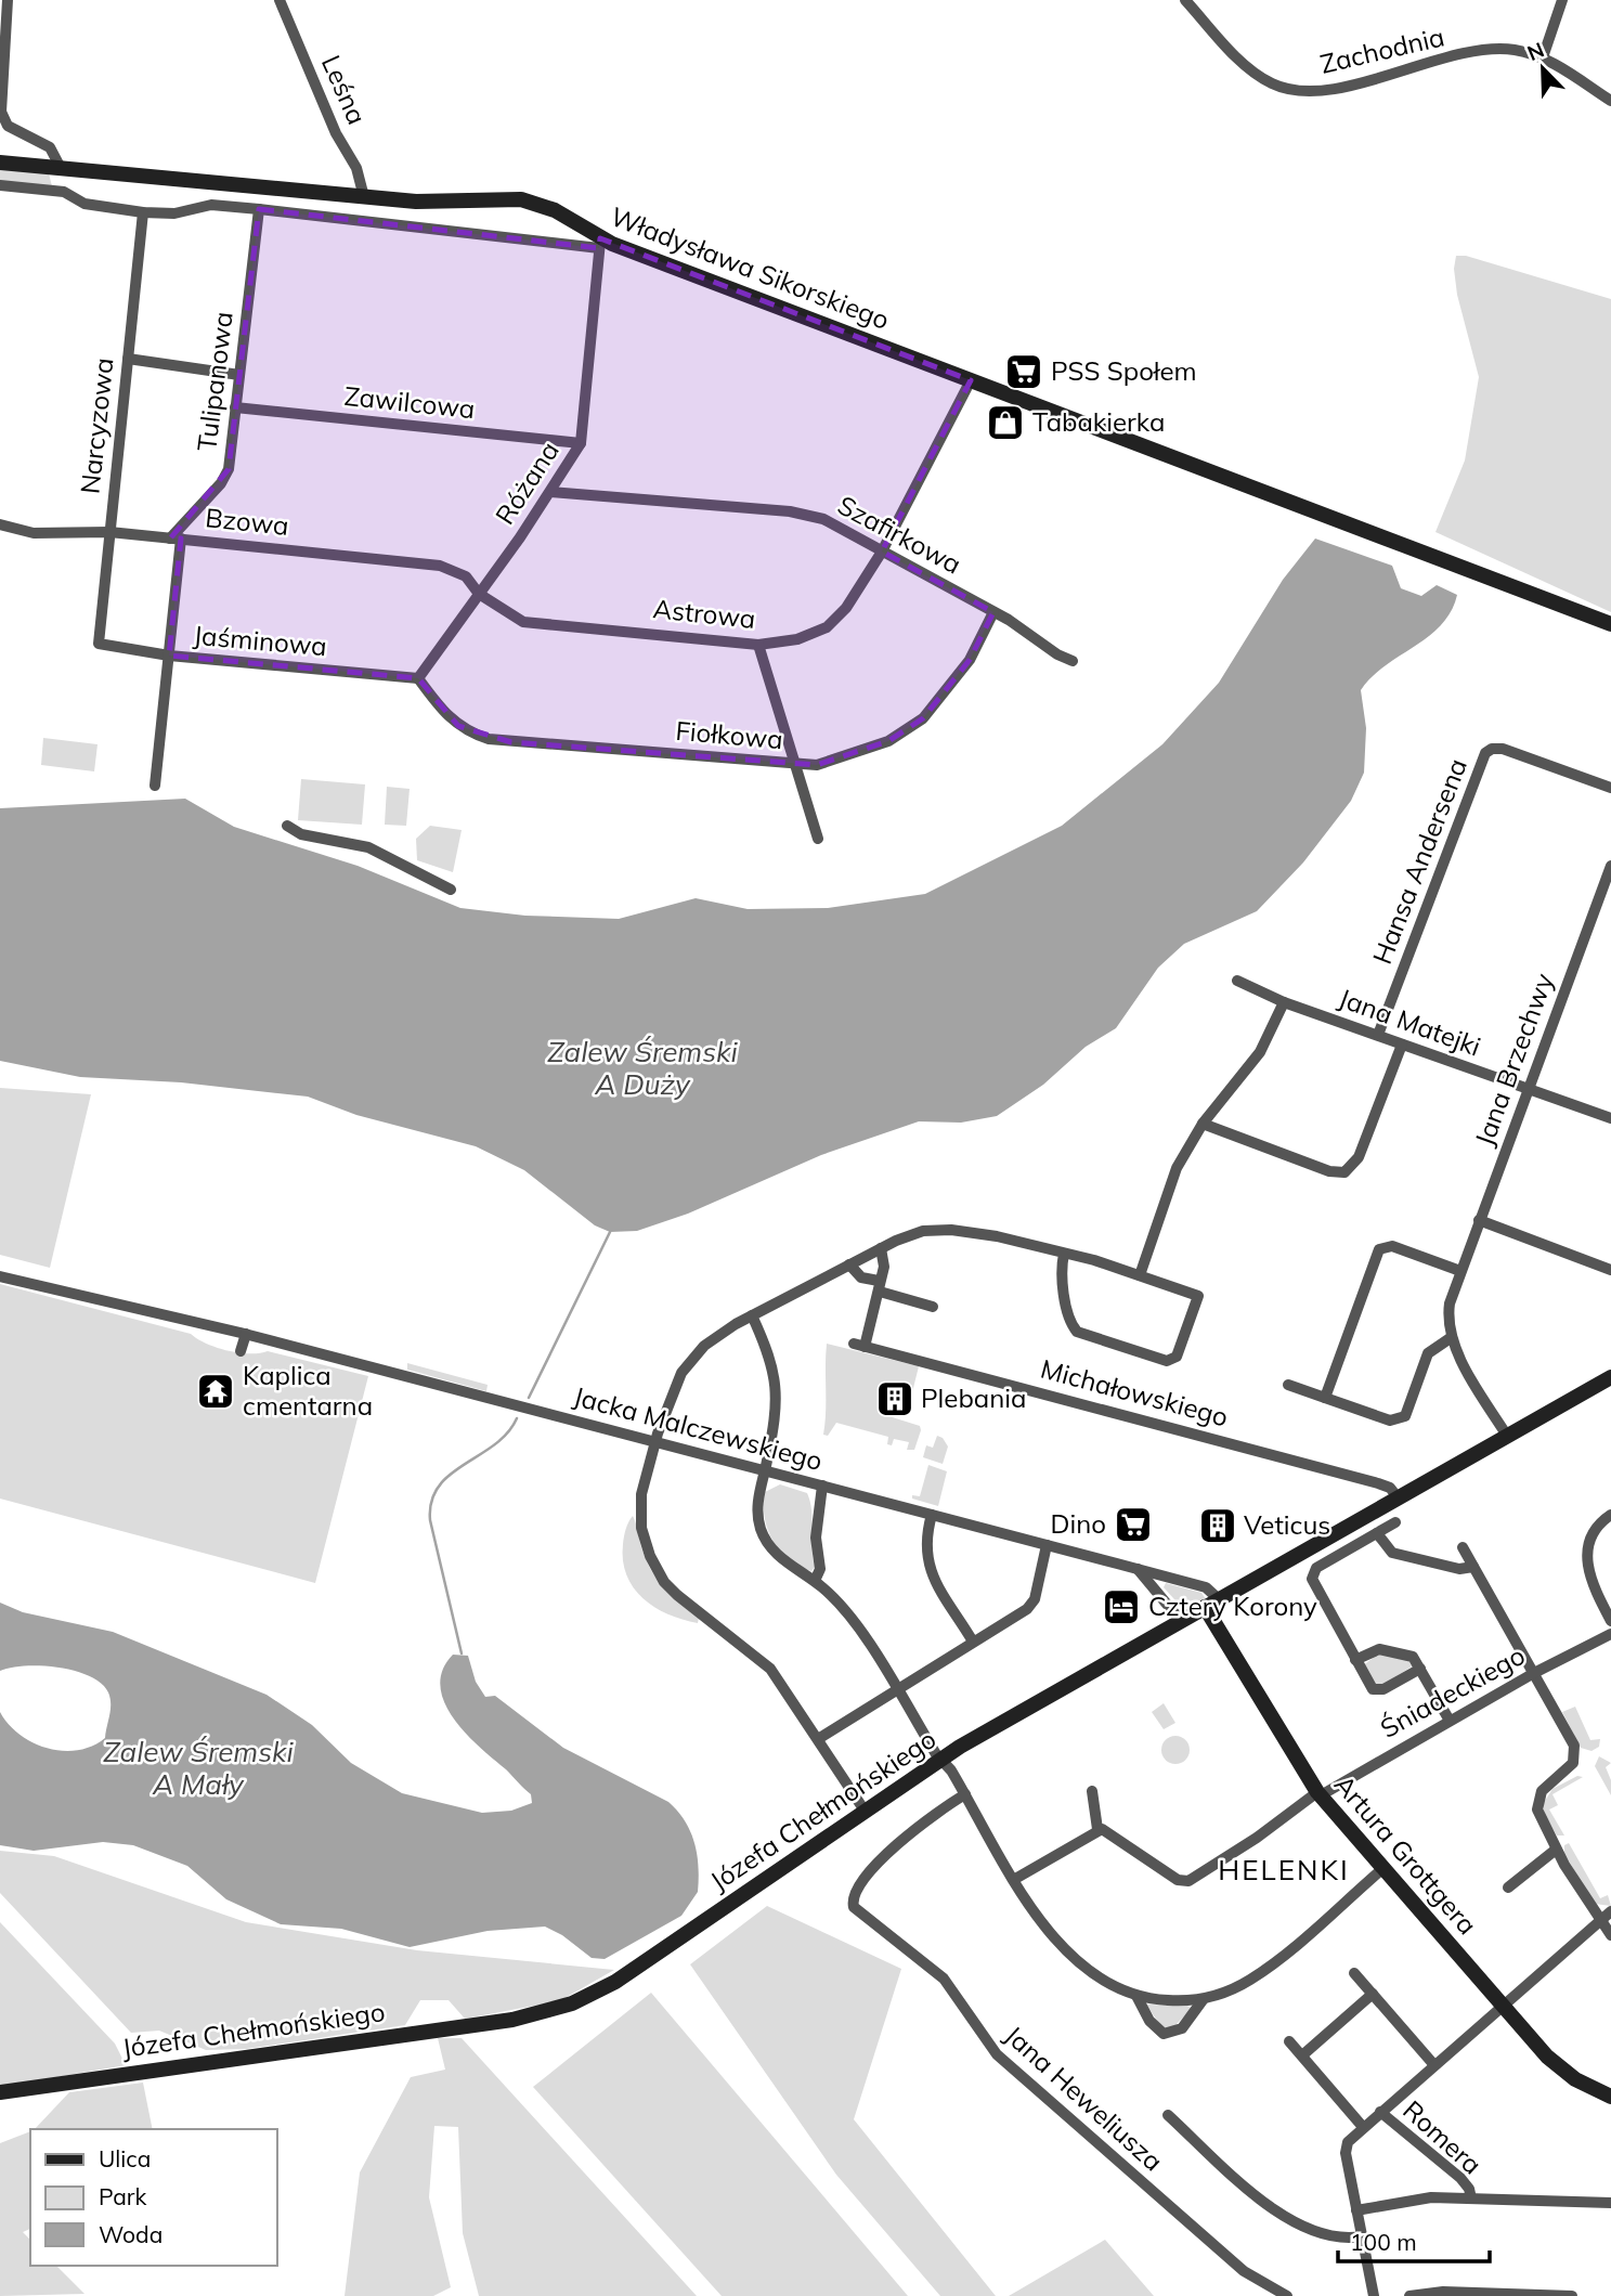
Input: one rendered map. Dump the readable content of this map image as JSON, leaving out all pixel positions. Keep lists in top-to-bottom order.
{
  "streets": {
    "street": [
      "Zachodnia",
      "Leśna",
      "Władysława Sikorskiego",
      "Tulipanowa",
      "Zawilcowa",
      "Narcyzowa",
      "Różana",
      "Bzowa",
      "Szafirkowa",
      "Astrowa",
      "Jaśminowa",
      "Fiołkowa",
      "Hansa Andersena",
      "Jana Matejki",
      "Jana Brzechwy",
      "Michałowskiego",
      "Jacka Malczewskiego",
      "Śniadeckiego",
      "Józefa Chełmońskiego",
      "Artura Grottgera",
      "Jana Heweliusza",
      "Romera"
    ]
  },
  "crossings": [
    ["Leśna", "Władysława Sikorskiego"],
    ["Władysława Sikorskiego", "Tulipanowa"],
    ["Władysława Sikorskiego", "Narcyzowa"],
    ["Władysława Sikorskiego", "Różana"],
    ["Władysława Sikorskiego", "Astrowa"],
    ["Tulipanowa", "Zawilcowa"],
    ["Tulipanowa", "Bzowa"],
    ["Zawilcowa", "Różana"],
    ["Narcyzowa", "Bzowa"],
    ["Narcyzowa", "Jaśminowa"],
    ["Różana", "Bzowa"],
    ["Różana", "Szafirkowa"],
    ["Różana", "Astrowa"],
    ["Różana", "Jaśminowa"],
    ["Różana", "Fiołkowa"],
    ["Bzowa", "Astrowa"],
    ["Szafirkowa", "Astrowa"],
    ["Szafirkowa", "Fiołkowa"],
    ["Jaśminowa", "Fiołkowa"],
    ["Hansa Andersena", "Jana Matejki"],
    ["Jana Matejki", "Jana Brzechwy"],
    ["Jana Brzechwy", "Józefa Chełmońskiego"],
    ["Michałowskiego", "Józefa Chełmońskiego"],
    ["Jacka Malczewskiego", "Józefa Chełmońskiego"],
    ["Jacka Malczewskiego", "Artura Grottgera"],
    ["Śniadeckiego", "Artura Grottgera"],
    ["Józefa Chełmońskiego", "Artura Grottgera"]
  ],
  "districts": ["HELENKI"],
  "water": ["Zalew Śremski A Duży", "Zalew Śremski A Mały"],
  "places": {
    "supermarket": ["PSS Społem", "Dino"],
    "shop": ["Tabakierka"],
    "temple": ["Kaplica cmentarna"],
    "building": ["Plebania", "Veticus"],
    "hotel": ["Cztery Korony"]
  },
  "legend": ["Ulica", "Park", "Woda"],
  "scale_bar": "100 m",
  "north": "top left"
}
